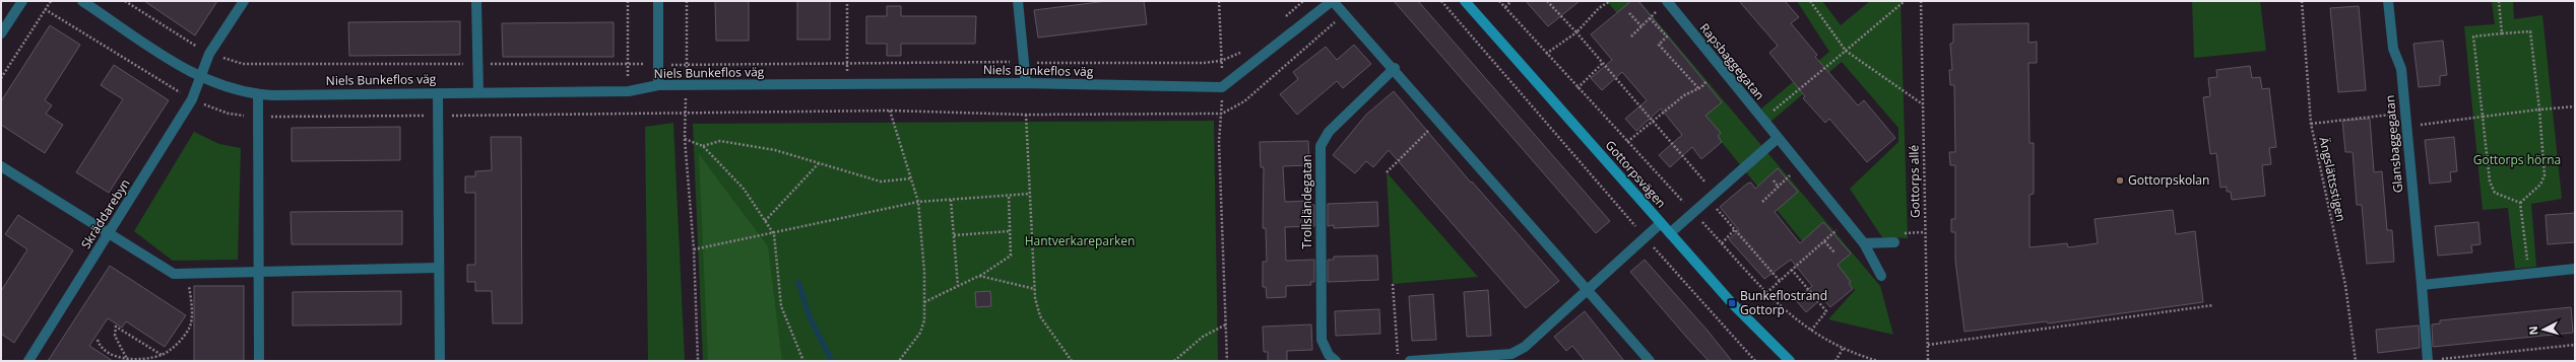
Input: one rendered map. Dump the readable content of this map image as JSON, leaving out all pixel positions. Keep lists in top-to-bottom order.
{
  "streets": {
    "street": [
      "Rapsbaggegatan",
      "Niels Bunkeflos väg",
      "Glansbaggegatan",
      "Gottorpsvägen",
      "Trollsländegatan",
      "Skräddarebyn"
    ],
    "path": ["Ängslättsstigen", "Gottorps allé"]
  },
  "crossings": [
    ["Niels Bunkeflos väg", "Skräddarebyn"]
  ],
  "parks": ["Gottorps hörna", "Hantverkareparken"],
  "places": {
    "other": ["Gottorpskolan"],
    "transit": ["Bunkeflostrand Gottorp"]
  },
  "north": "left"
}
